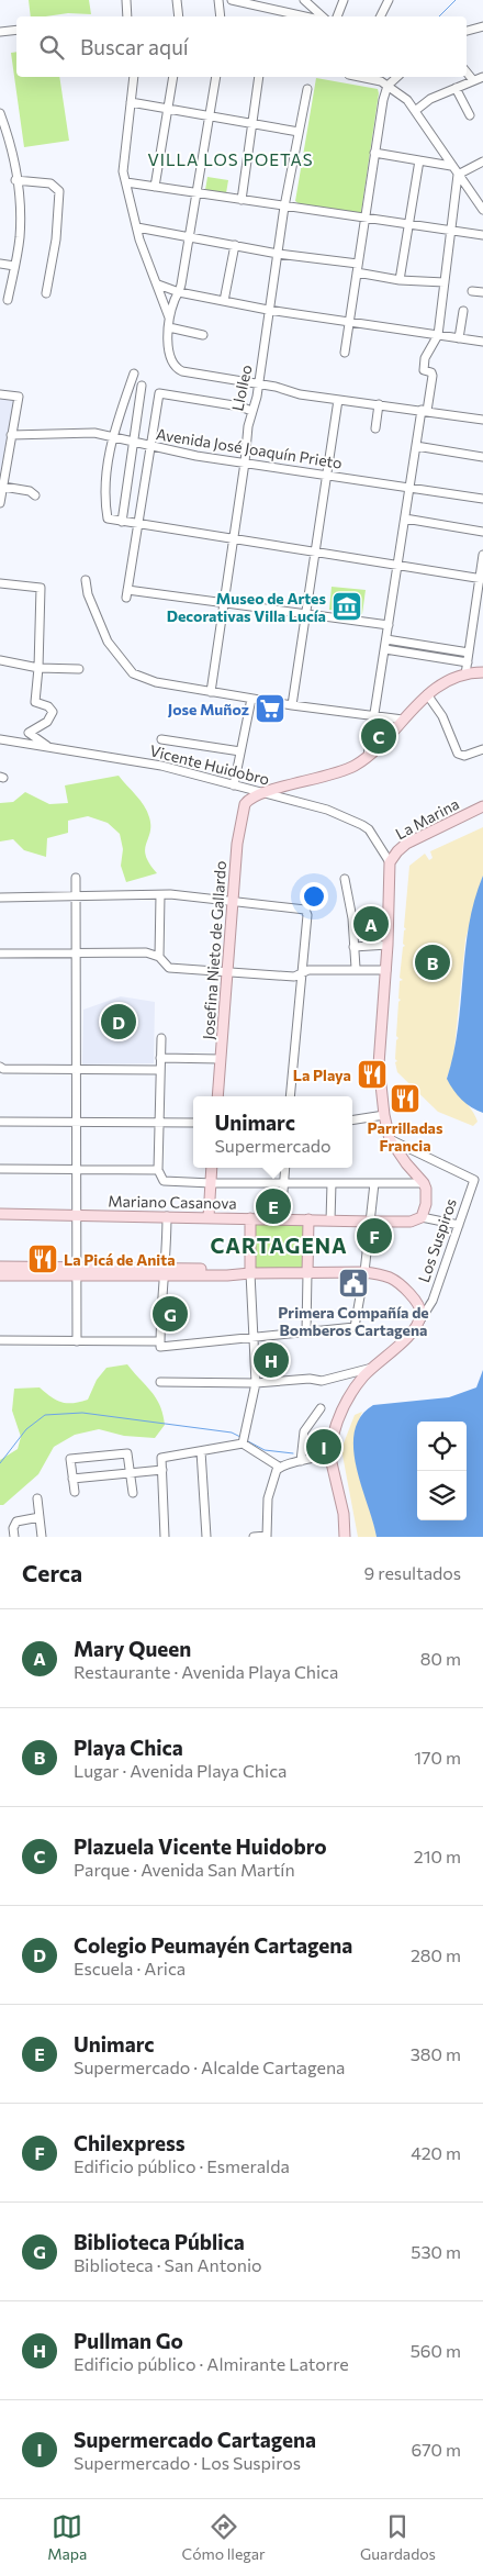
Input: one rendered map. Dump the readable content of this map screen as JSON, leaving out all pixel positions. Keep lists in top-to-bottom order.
{
  "streets": {
    "main road": [
      "La Marina",
      "Josefina Nieto de Gallardo",
      "Mariano Casanova",
      "Los Suspiros"
    ],
    "street": ["Llolleo", "Avenida José Joaquín Prieto", "Vicente Huidobro"]
  },
  "crossings": [
    ["Llolleo", "Avenida José Joaquín Prieto"],
    ["Vicente Huidobro", "La Marina"],
    ["Vicente Huidobro", "Josefina Nieto de Gallardo"]
  ],
  "districts": ["VILLA LOS POETAS", "CARTAGENA"],
  "places": {
    "museum": ["Museo de Artes Decorativas Villa Lucía"],
    "supermarket": ["Jose Muñoz"],
    "restaurant": ["La Playa", "Parrilladas Francia", "La Picá de Anita"],
    "public building": ["Primera Compañía de Bomberos Cartagena"]
  },
  "page": {
    "search": "Buscar aquí",
    "pins": [
      "C",
      "A",
      "B",
      "D",
      "E",
      "F",
      "G",
      "H",
      "I"
    ],
    "popup": ["Unimarc", "Supermercado"],
    "heading": ["Cerca", "9 resultados"],
    "list": [
      {
        "mark": "A",
        "name": "Mary Queen",
        "note": "Restaurante · Avenida Playa Chica",
        "value": "80 m"
      },
      {
        "mark": "B",
        "name": "Playa Chica",
        "note": "Lugar · Avenida Playa Chica",
        "value": "170 m"
      },
      {
        "mark": "C",
        "name": "Plazuela Vicente Huidobro",
        "note": "Parque · Avenida San Martín",
        "value": "210 m"
      },
      {
        "mark": "D",
        "name": "Colegio Peumayén Cartagena",
        "note": "Escuela · Arica",
        "value": "280 m"
      },
      {
        "mark": "E",
        "name": "Unimarc",
        "note": "Supermercado · Alcalde Cartagena",
        "value": "380 m"
      },
      {
        "mark": "F",
        "name": "Chilexpress",
        "note": "Edificio público · Esmeralda",
        "value": "420 m"
      },
      {
        "mark": "G",
        "name": "Biblioteca Pública",
        "note": "Biblioteca · San Antonio",
        "value": "530 m"
      },
      {
        "mark": "H",
        "name": "Pullman Go",
        "note": "Edificio público · Almirante Latorre",
        "value": "560 m"
      },
      {
        "mark": "I",
        "name": "Supermercado Cartagena",
        "note": "Supermercado · Los Suspiros",
        "value": "670 m"
      }
    ],
    "nav": ["Mapa", "Cómo llegar", "Guardados"]
  }
}
